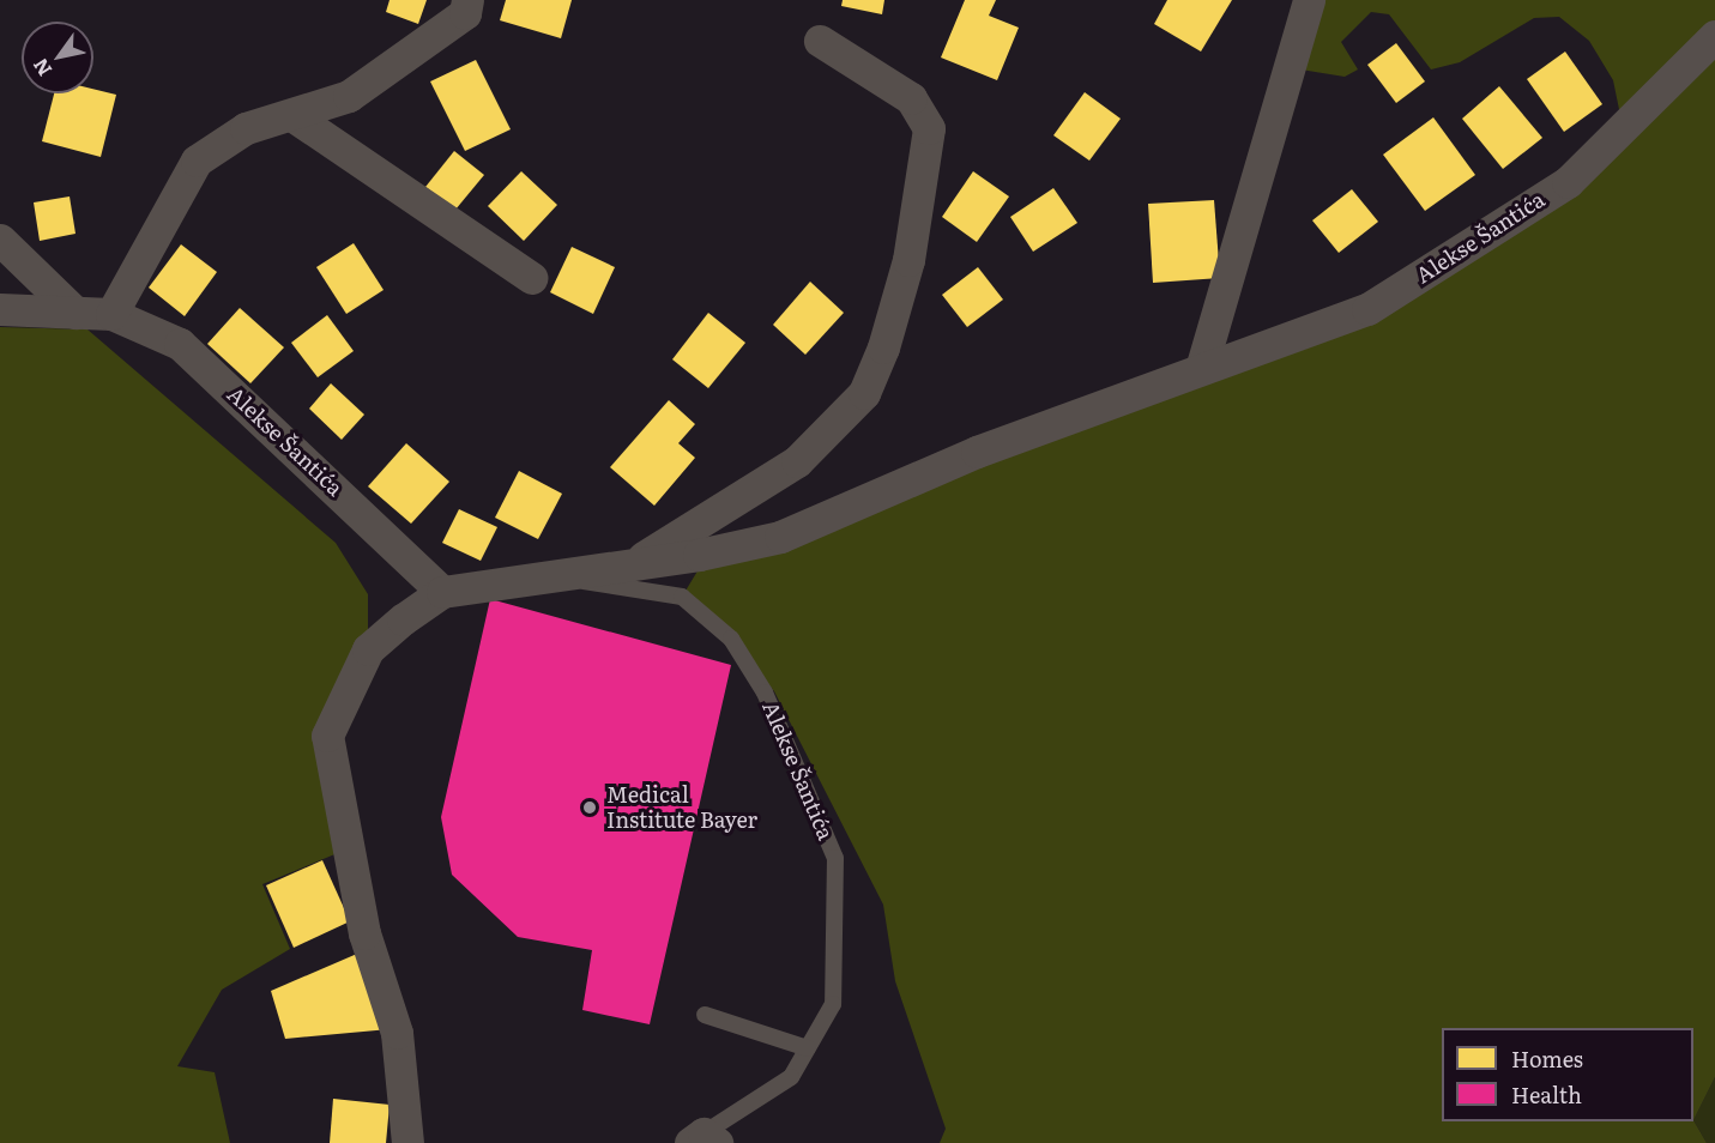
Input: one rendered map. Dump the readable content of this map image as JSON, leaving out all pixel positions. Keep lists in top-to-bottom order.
{
  "streets": {
    "street": ["Alekse Šantića"]
  },
  "places": ["Medical Institute Bayer"],
  "legend": ["Homes", "Health"],
  "north": "bottom left"
}
